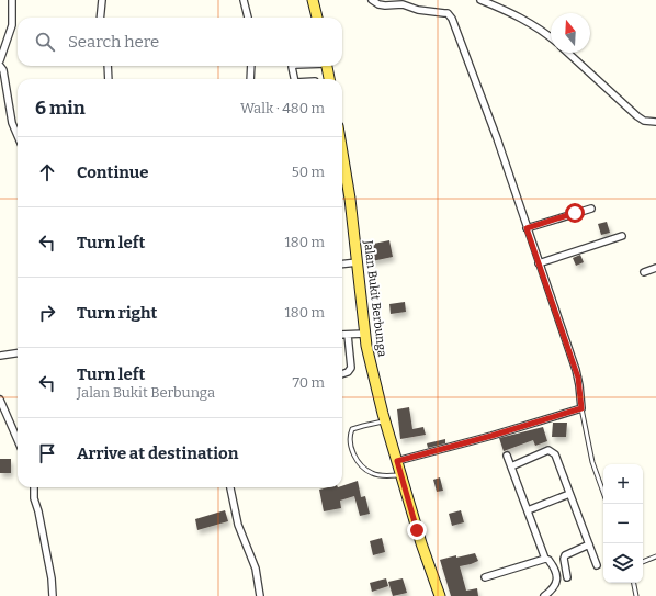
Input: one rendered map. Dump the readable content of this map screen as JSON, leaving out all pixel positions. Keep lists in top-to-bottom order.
{
  "streets": {
    "main road": ["Jalan Bukit Berbunga"]
  },
  "north": "top",
  "page": {
    "search": "Search here",
    "heading": ["6 min", "Walk · 480 m"],
    "list": [
      ["Continue", "50 m"],
      ["Turn left", "180 m"],
      ["Turn right", "180 m"],
      ["Turn left", "Jalan Bukit Berbunga", "70 m"],
      "Arrive at destination"
    ],
    "map_buttons": ["+", "−"]
  }
}
